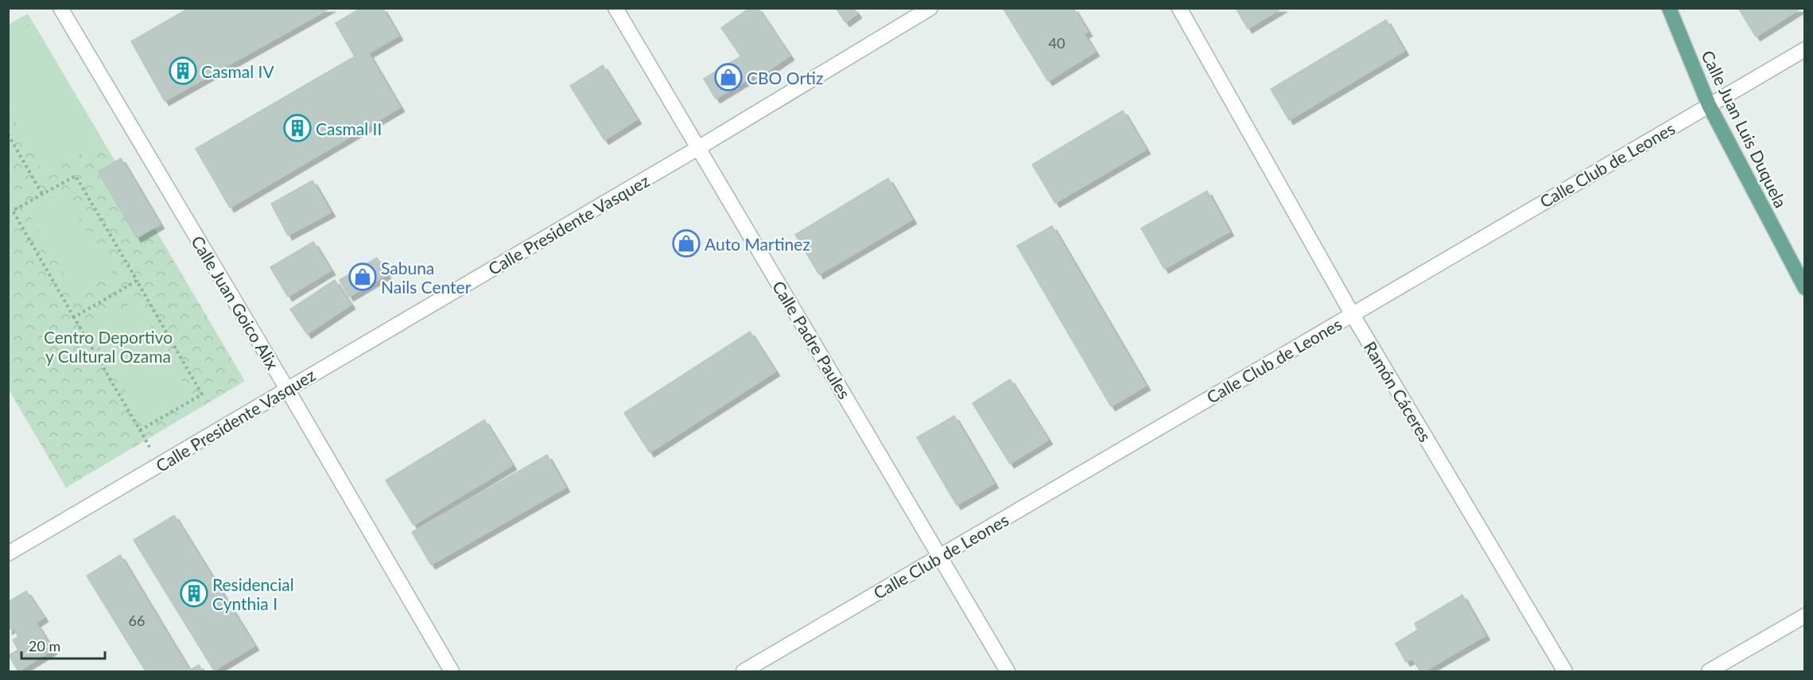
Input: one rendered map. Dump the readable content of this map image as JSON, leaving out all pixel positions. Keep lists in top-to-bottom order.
{
  "streets": {
    "main road": ["Calle Juan Luis Duquela"],
    "street": [
      "Calle Club de Leones",
      "Calle Presidente Vasquez",
      "Calle Juan Goico Alix",
      "Calle Padre Paules",
      "Ramón Cáceres"
    ]
  },
  "crossings": [
    ["Calle Juan Luis Duquela", "Calle Club de Leones"],
    ["Calle Club de Leones", "Calle Padre Paules"],
    ["Calle Club de Leones", "Ramón Cáceres"],
    ["Calle Presidente Vasquez", "Calle Juan Goico Alix"],
    ["Calle Presidente Vasquez", "Calle Padre Paules"]
  ],
  "parks": ["Centro Deportivo y Cultural Ozama"],
  "places": {
    "building": ["Casmal IV", "Casmal II", "Residencial Cynthia I"],
    "shop": ["CBO Ortiz", "Auto Martinez", "Sabuna Nails Center"]
  },
  "house_numbers": ["40", "66"],
  "scale_bar": "20 m"
}
